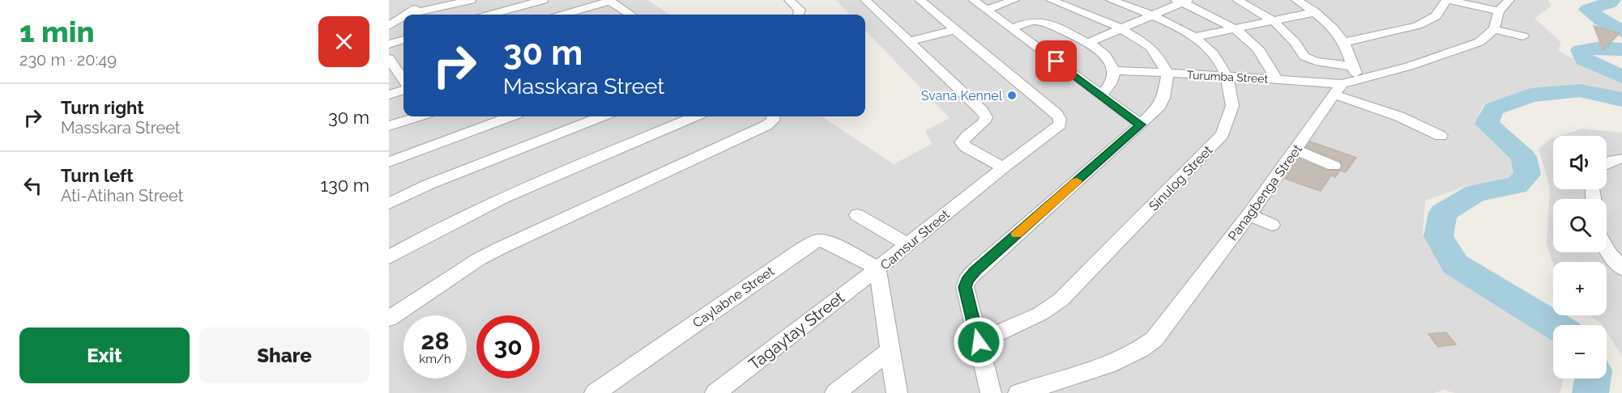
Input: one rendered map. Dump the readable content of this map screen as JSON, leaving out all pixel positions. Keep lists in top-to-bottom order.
{
  "streets": {
    "street": [
      "Turumba Street",
      "Sinulog Street",
      "Panagbenga Street",
      "Camsur Street",
      "Caylabne Street",
      "Tagaytay Street"
    ]
  },
  "crossings": [
    ["Turumba Street", "Sinulog Street"],
    ["Turumba Street", "Panagbenga Street"],
    ["Camsur Street", "Caylabne Street"],
    ["Camsur Street", "Tagaytay Street"],
    ["Caylabne Street", "Tagaytay Street"]
  ],
  "places": ["Svana Kennel"],
  "page": {
    "heading": ["1 min", "230 m · 20:49"],
    "turn": ["30 m", "Masskara Street"],
    "list": [
      {
        "name": "Turn right",
        "note": "Masskara Street",
        "value": "30 m"
      },
      {
        "name": "Turn left",
        "note": "Ati-Atihan Street",
        "value": "130 m"
      }
    ],
    "map_buttons": ["+", "−"],
    "speed": "28 km/h",
    "limit": "30",
    "buttons": ["Exit", "Share"]
  }
}
